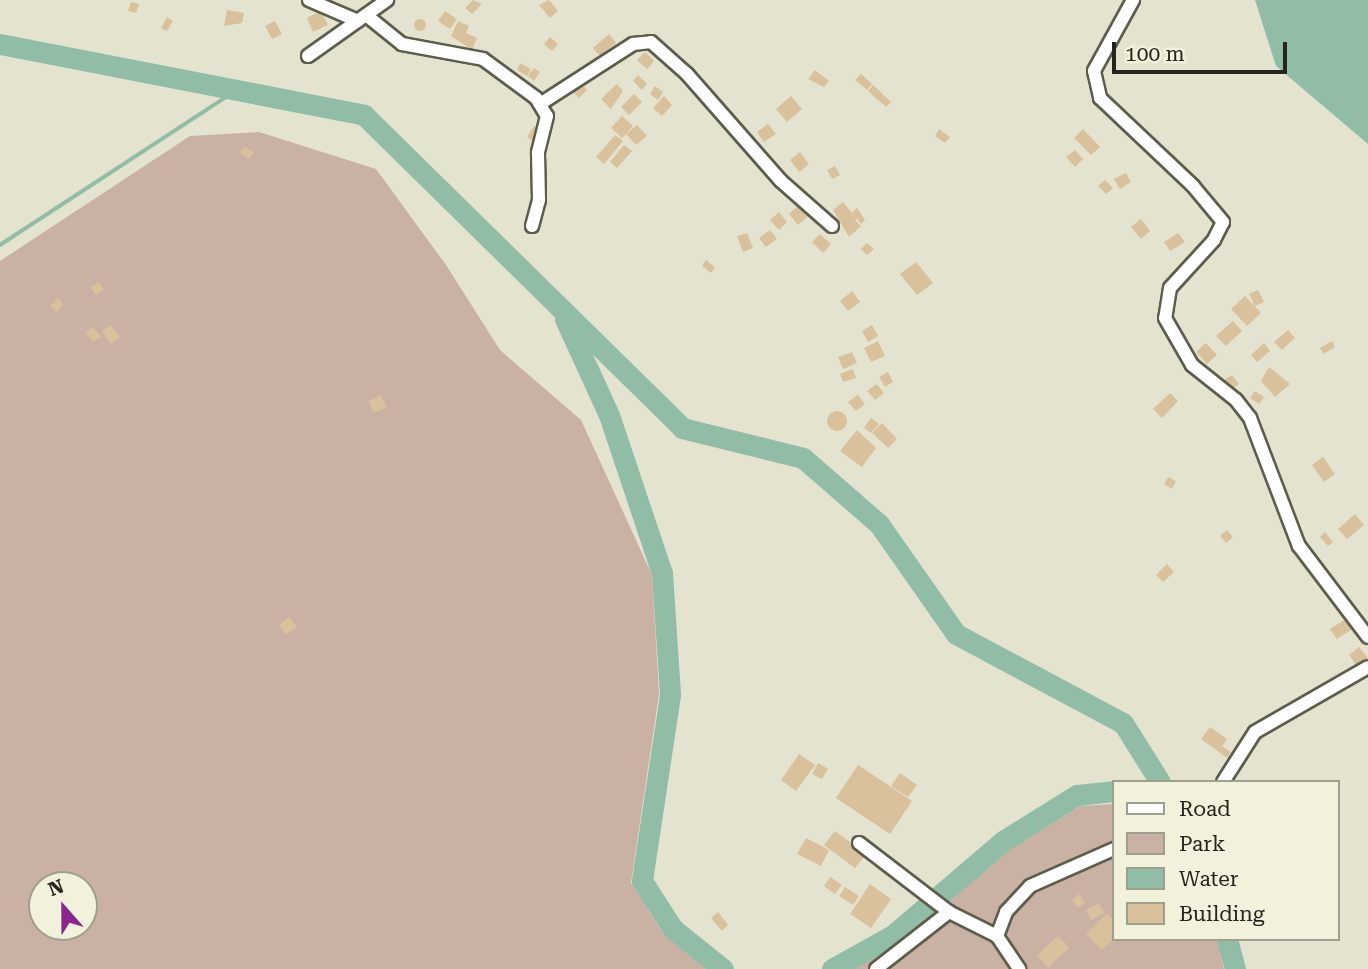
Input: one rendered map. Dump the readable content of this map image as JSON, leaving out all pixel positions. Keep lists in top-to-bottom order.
{
  "legend": [
    "Road",
    "Park",
    "Water",
    "Building"
  ],
  "scale_bar": "100 m",
  "north": "top"
}
